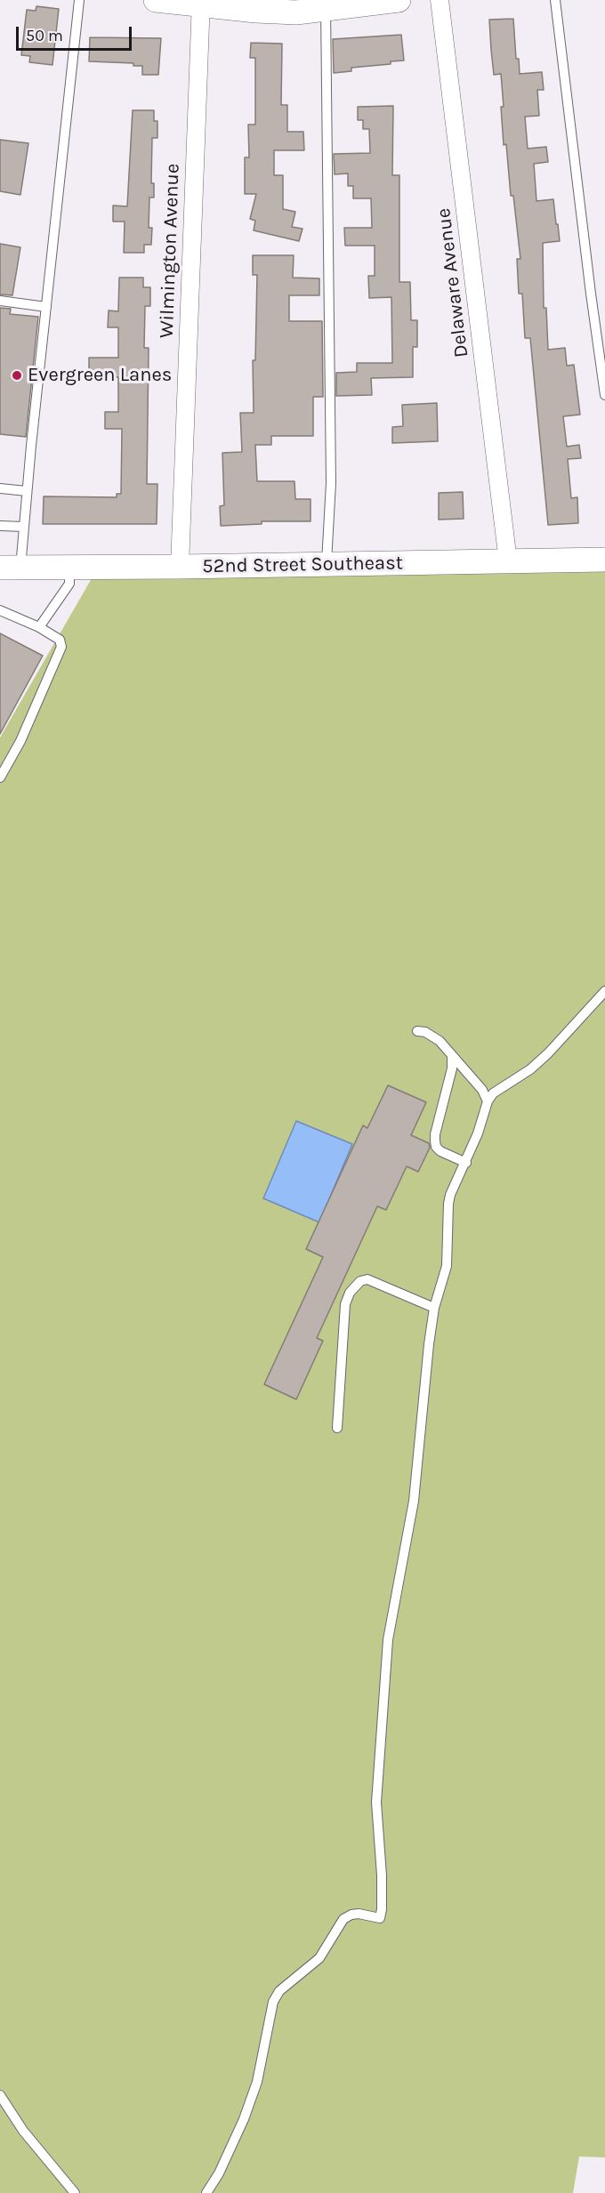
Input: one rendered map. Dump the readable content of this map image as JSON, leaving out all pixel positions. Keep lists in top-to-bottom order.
{
  "streets": {
    "street": ["Wilmington Avenue", "Delaware Avenue", "52nd Street Southeast"]
  },
  "crossings": [
    ["Wilmington Avenue", "52nd Street Southeast"],
    ["Delaware Avenue", "52nd Street Southeast"]
  ],
  "places": ["Evergreen Lanes"],
  "scale_bar": "50 m"
}
